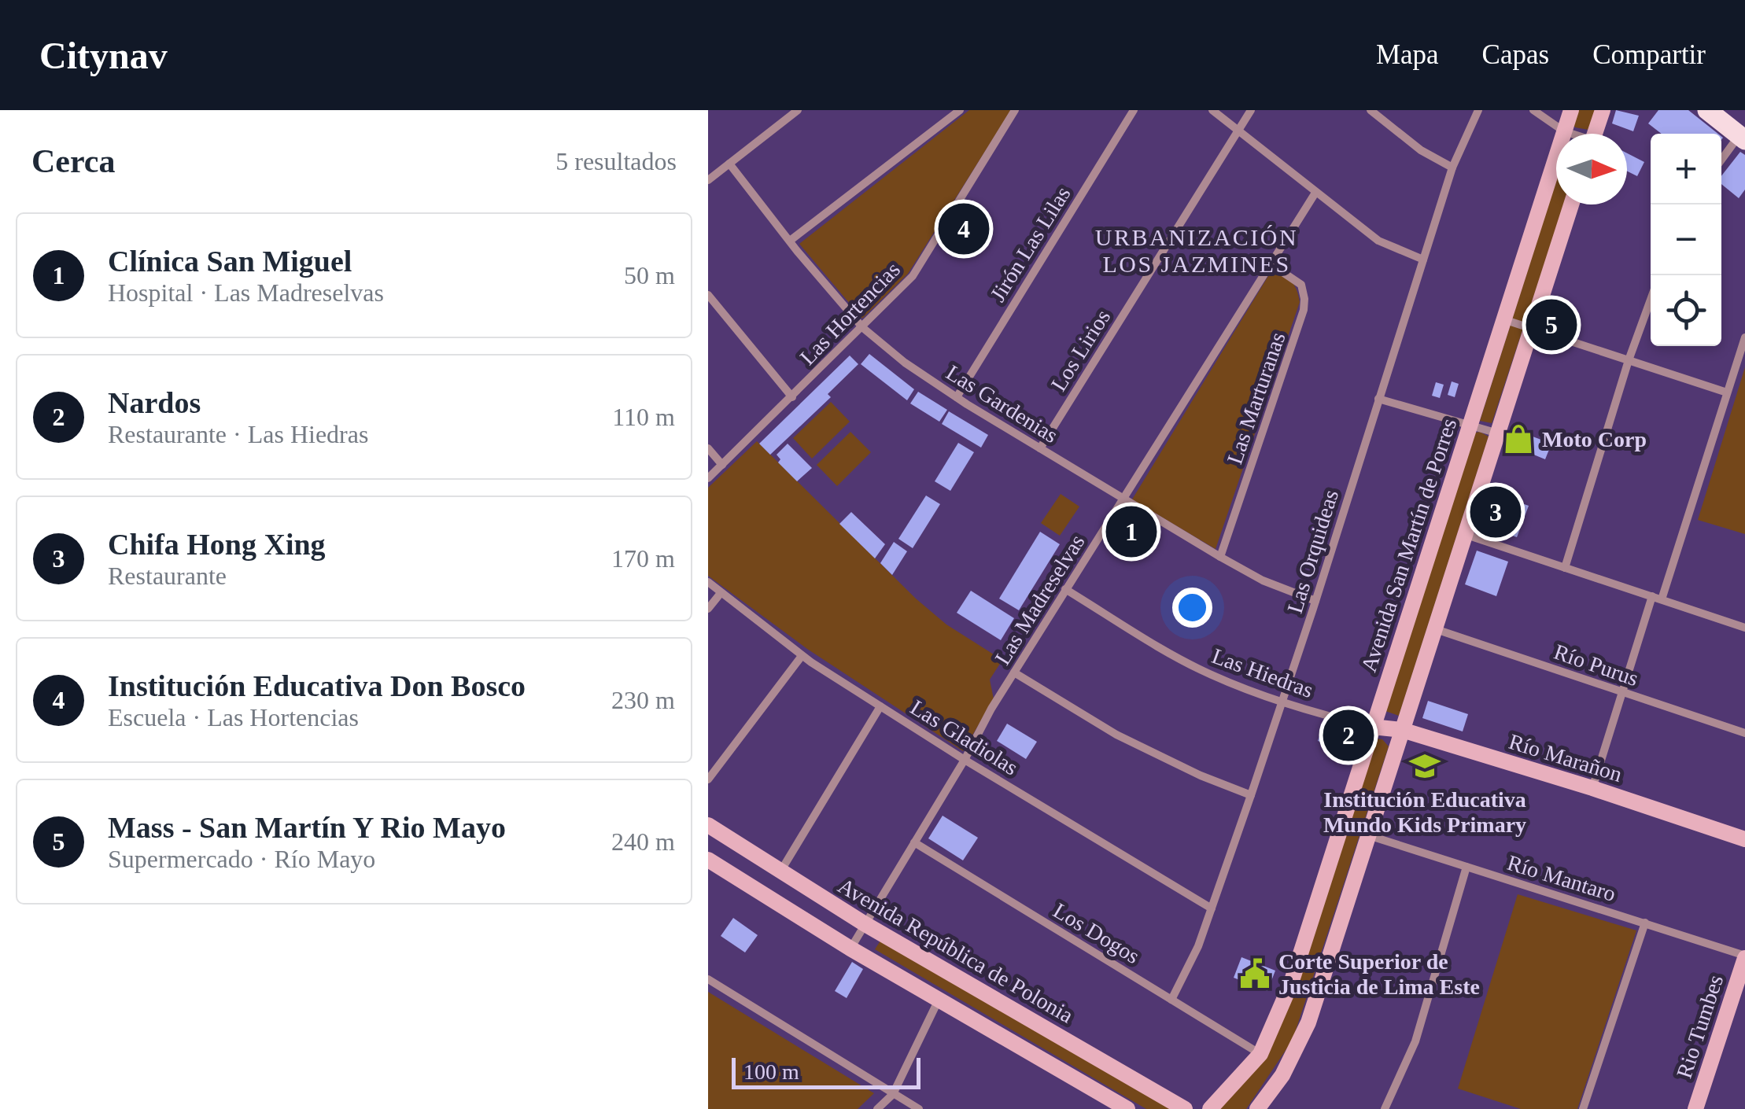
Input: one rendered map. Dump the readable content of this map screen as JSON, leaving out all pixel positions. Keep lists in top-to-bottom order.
{
  "streets": {
    "main road": [
      "Avenida San Martín de Porres",
      "Río Marañon",
      "Avenida República de Polonia",
      "Rio Tumbes"
    ],
    "street": [
      "Jirón Las Lilas",
      "Las Hortencias",
      "Los Lirios",
      "Las Marturanas",
      "Las Gardenias",
      "Las Orquideas",
      "Las Madreselvas",
      "Río Purus",
      "Las Hiedras",
      "Las Gladiolas",
      "Río Mantaro",
      "Los Dogos"
    ]
  },
  "crossings": [
    ["Jirón Las Lilas", "Las Gardenias"],
    ["Las Hortencias", "Las Gardenias"],
    ["Los Lirios", "Las Gardenias"],
    ["Las Marturanas", "Las Gardenias"],
    ["Las Marturanas", "Las Madreselvas"],
    ["Las Gardenias", "Las Orquideas"],
    ["Las Gardenias", "Las Madreselvas"],
    ["Avenida San Martín de Porres", "Las Hiedras"],
    ["Avenida San Martín de Porres", "Río Marañon"],
    ["Avenida San Martín de Porres", "Los Dogos"],
    ["Las Orquideas", "Las Hiedras"],
    ["Las Orquideas", "Las Gladiolas"],
    ["Las Orquideas", "Los Dogos"],
    ["Las Madreselvas", "Las Hiedras"],
    ["Las Madreselvas", "Las Gladiolas"],
    ["Las Madreselvas", "Los Dogos"],
    ["Las Madreselvas", "Avenida República de Polonia"],
    ["Las Hiedras", "Río Marañon"],
    ["Río Mantaro", "Rio Tumbes"]
  ],
  "districts": ["URBANIZACIÓN LOS JAZMINES"],
  "places": {
    "shop": ["Moto Corp"],
    "school or university": ["Institución Educativa Mundo Kids Primary"],
    "public building": ["Corte Superior de Justicia de Lima Este"]
  },
  "scale_bar": "100 m",
  "north": "right",
  "page": {
    "header": "Citynav",
    "nav": ["Mapa", "Capas", "Compartir"],
    "heading": ["Cerca", "5 resultados"],
    "map_buttons": ["+", "−"],
    "pins": [
      "4",
      "5",
      "3",
      "1",
      "2"
    ],
    "list": [
      {
        "mark": "1",
        "name": "Clínica San Miguel",
        "note": "Hospital · Las Madreselvas",
        "value": "50 m"
      },
      {
        "mark": "2",
        "name": "Nardos",
        "note": "Restaurante · Las Hiedras",
        "value": "110 m"
      },
      {
        "mark": "3",
        "name": "Chifa Hong Xing",
        "note": "Restaurante",
        "value": "170 m"
      },
      {
        "mark": "4",
        "name": "Institución Educativa Don Bosco",
        "note": "Escuela · Las Hortencias",
        "value": "230 m"
      },
      {
        "mark": "5",
        "name": "Mass - San Martín Y Rio Mayo",
        "note": "Supermercado · Río Mayo",
        "value": "240 m"
      }
    ],
    "scale": "100 m"
  }
}
